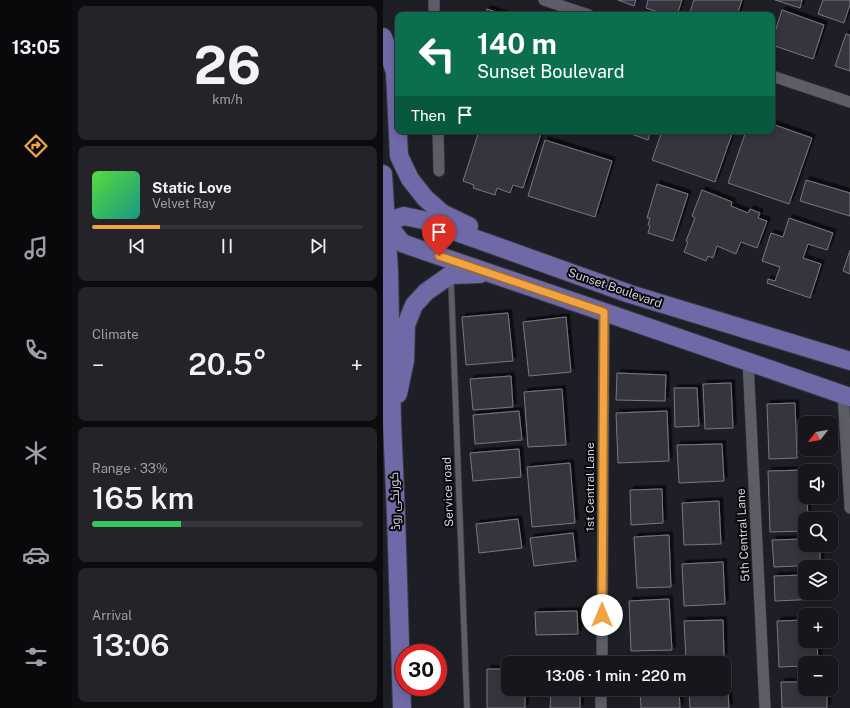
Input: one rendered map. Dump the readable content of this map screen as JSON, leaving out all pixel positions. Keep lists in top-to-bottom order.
{
  "streets": {
    "main road": ["Sunset Boulevard", "کورنگی روڈ"],
    "street": ["1st Central Lane", "5th Central Lane"],
    "lane": ["Service road"]
  },
  "crossings": [
    ["Sunset Boulevard", "کورنگی روڈ"]
  ],
  "north": "bottom left",
  "page": {
    "tabs": "13:05",
    "tile": [
      ["26", "km/h"],
      "Climate",
      ["Range · 33%", "165 km"],
      ["Arrival", "13:06"]
    ],
    "turn": ["140 m", "Sunset Boulevard"],
    "then": "Then",
    "song": ["Static Love", "Velvet Ray"],
    "heat": ["−", "20.5°", "+"],
    "map_buttons": ["+", "−"],
    "limit": "30",
    "trip": "13:06 · 1 min · 220 m"
  }
}
